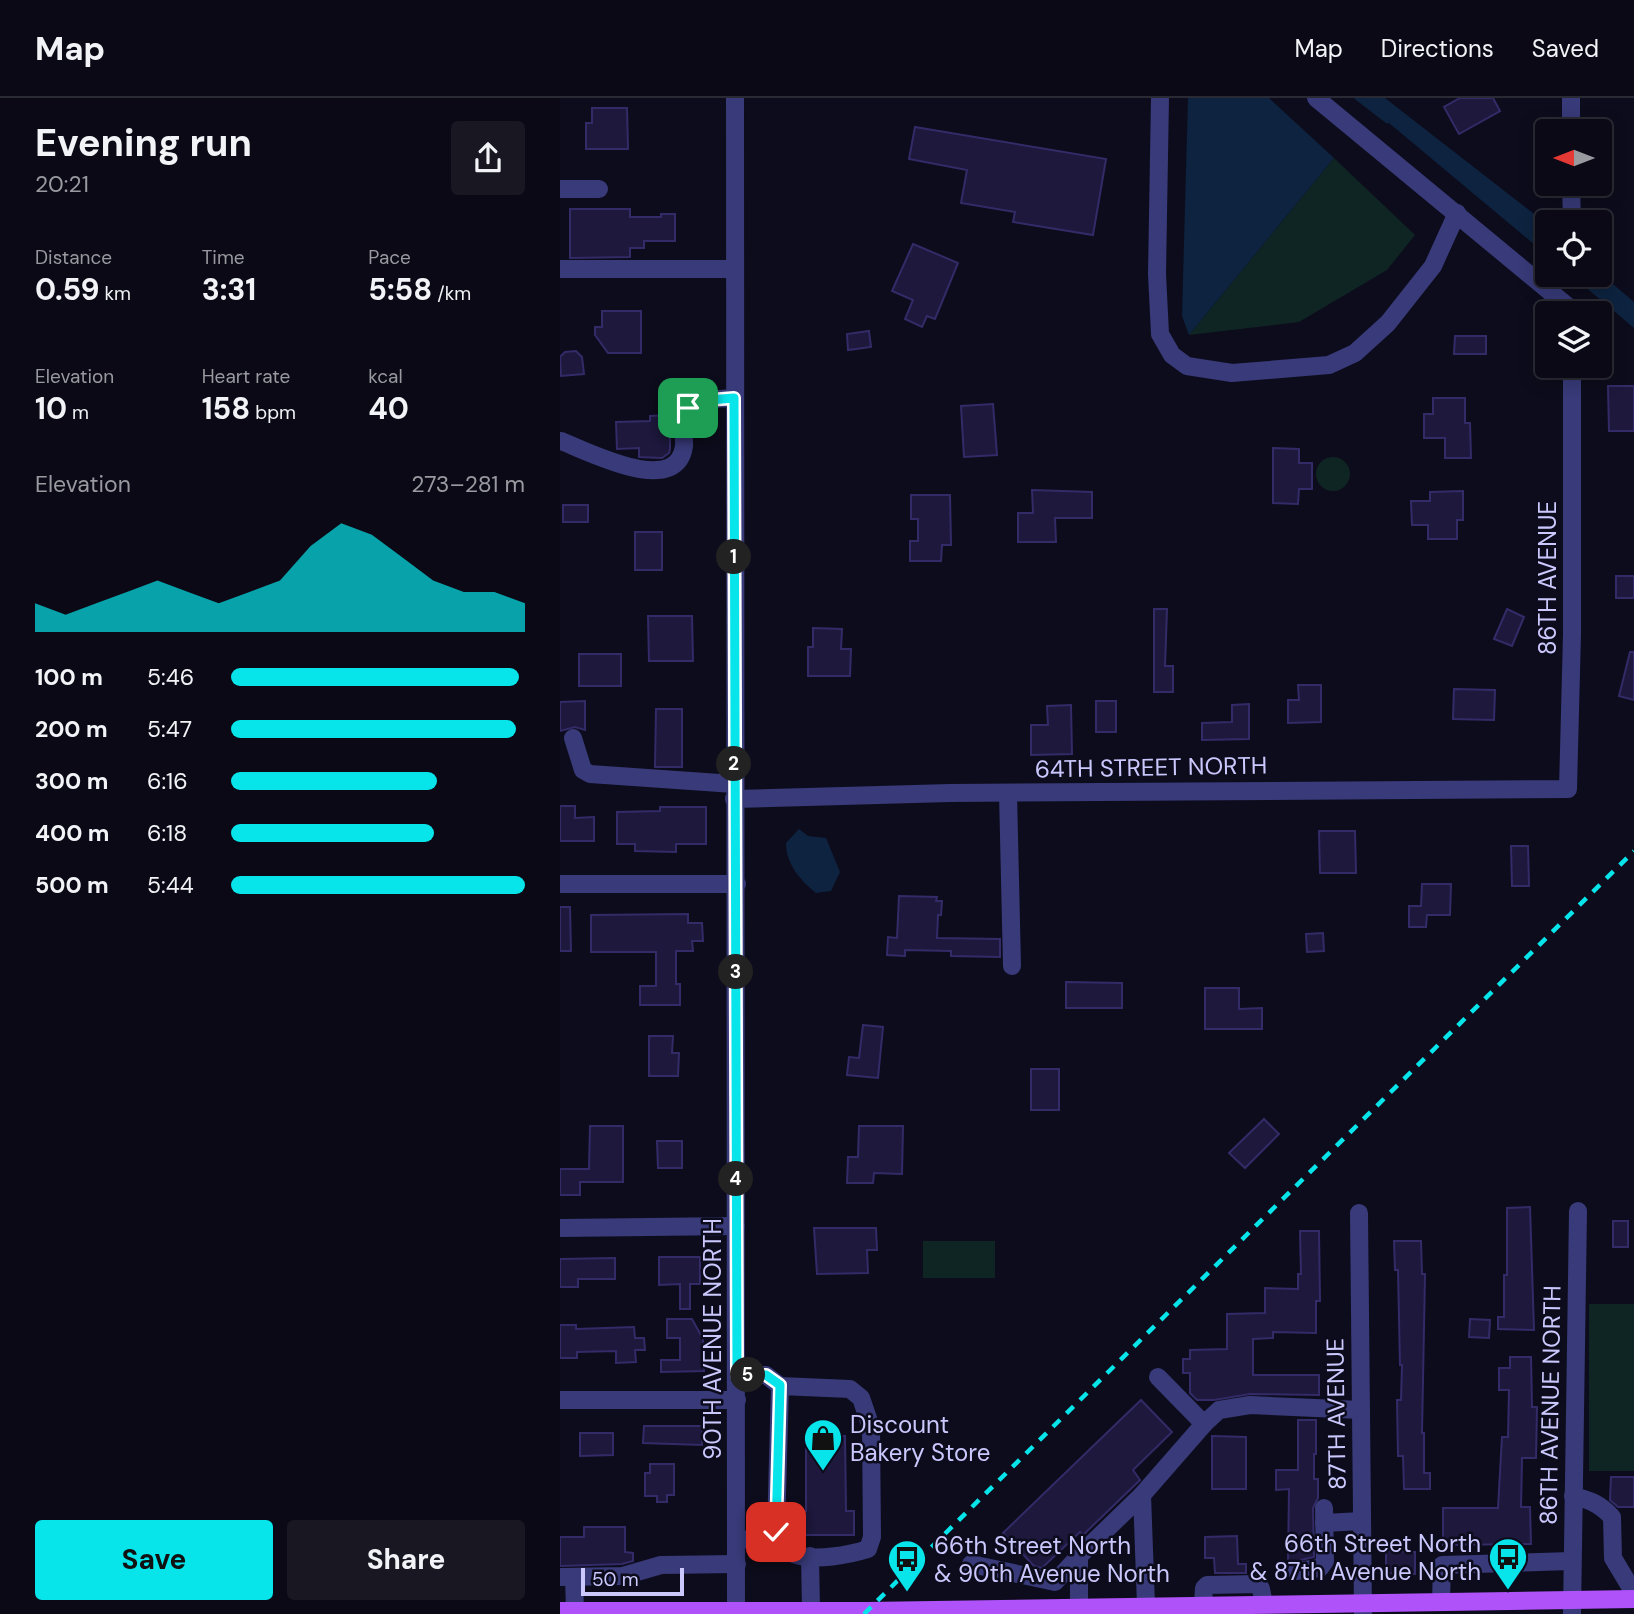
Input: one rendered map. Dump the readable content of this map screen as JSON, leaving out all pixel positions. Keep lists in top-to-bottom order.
{
  "streets": {
    "street": [
      "86TH AVENUE",
      "64TH STREET NORTH",
      "90TH AVENUE NORTH",
      "86TH AVENUE NORTH",
      "87TH AVENUE"
    ]
  },
  "crossings": [
    ["86TH AVENUE", "64TH STREET NORTH"],
    ["64TH STREET NORTH", "90TH AVENUE NORTH"]
  ],
  "places": {
    "shop": ["Discount Bakery Store"],
    "bus stop": ["66th Street North & 87th Avenue North", "66th Street North & 90th Avenue North"]
  },
  "scale_bar": "50 m",
  "north": "left",
  "page": {
    "header": "Map",
    "nav": ["Map", "Directions", "Saved"],
    "heading": ["Evening run", "20:21"],
    "stats": [
      ["Distance", "0.59 km"],
      ["Time", "3:31"],
      ["Pace", "5:58 /km"],
      ["Elevation", "10 m"],
      ["Heart rate", "158 bpm"],
      ["kcal", "40"]
    ],
    "chart": ["Elevation", "273–281 m"],
    "pins": [
      "1",
      "2",
      "3",
      "4",
      "5"
    ],
    "list": [
      {
        "name": "100 m",
        "note": "5:46"
      },
      {
        "name": "200 m",
        "note": "5:47"
      },
      {
        "name": "300 m",
        "note": "6:16"
      },
      {
        "name": "400 m",
        "note": "6:18"
      },
      {
        "name": "500 m",
        "note": "5:44"
      }
    ],
    "buttons": ["Save", "Share"],
    "scale": "50 m"
  }
}
